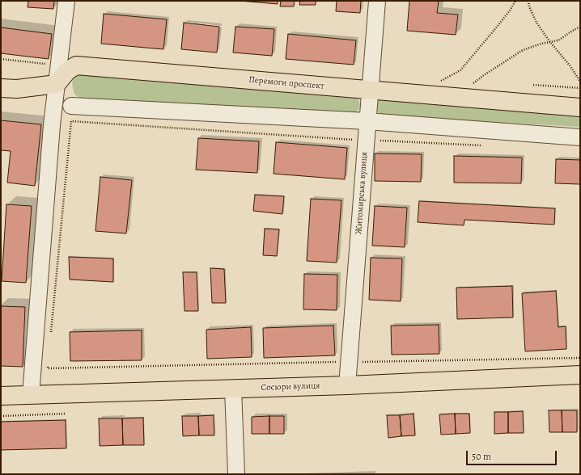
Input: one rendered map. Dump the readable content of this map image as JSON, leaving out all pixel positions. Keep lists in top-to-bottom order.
{
  "streets": {
    "main road": ["Перемоги проспект", "Сосюри вулиця"],
    "street": ["Житомирська вулиця"]
  },
  "crossings": [
    ["Перемоги проспект", "Житомирська вулиця"],
    ["Житомирська вулиця", "Сосюри вулиця"]
  ],
  "scale_bar": "50 m"
}
